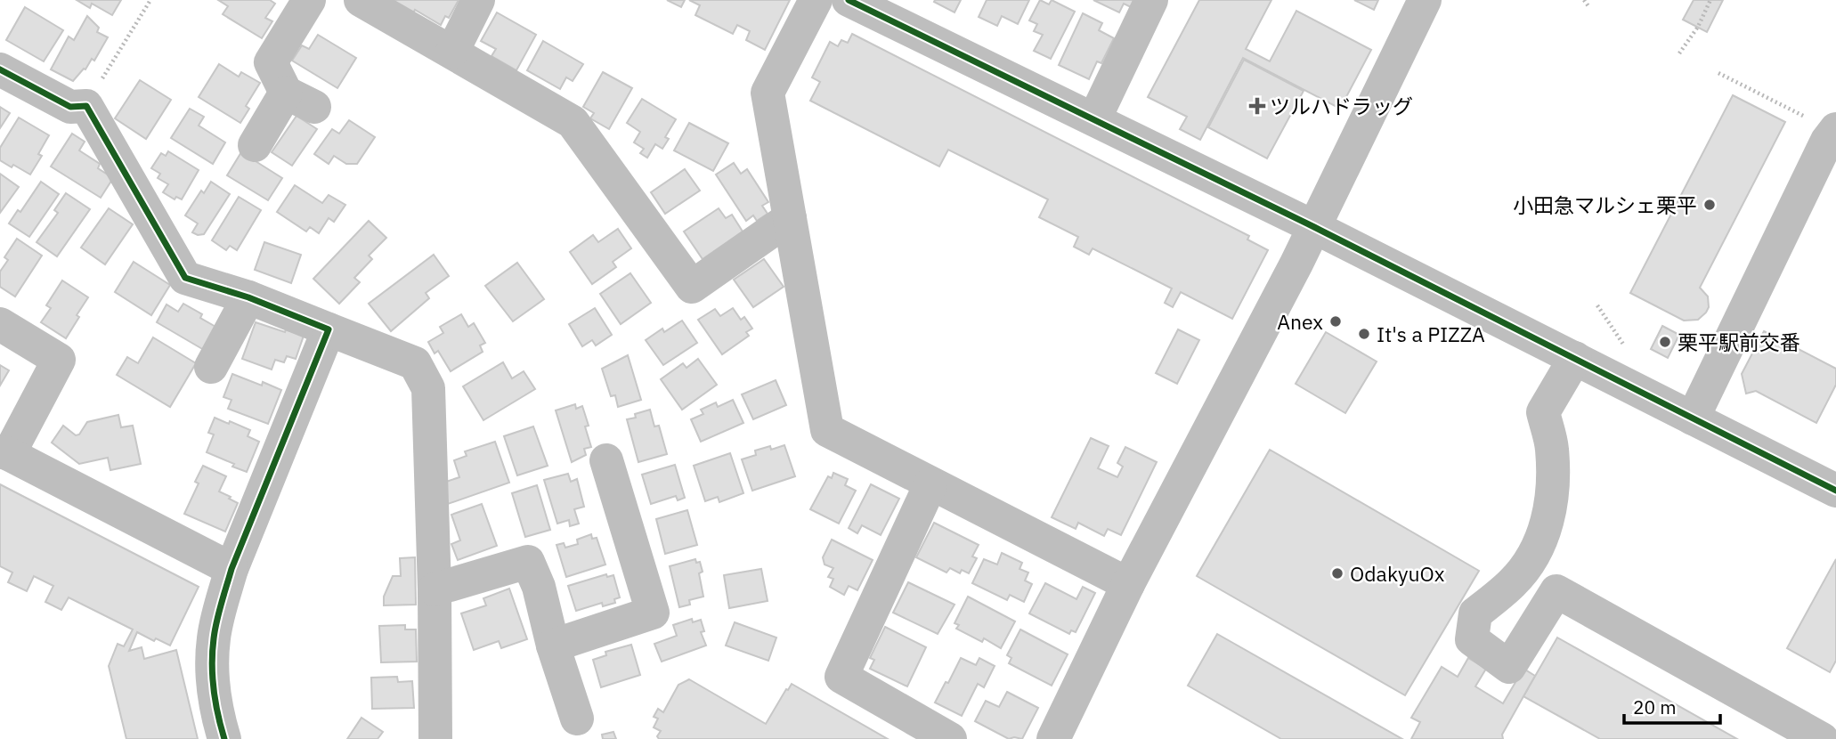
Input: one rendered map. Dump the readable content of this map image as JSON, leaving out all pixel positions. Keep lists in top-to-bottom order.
{
  "places": {
    "health": ["ツルハドラッグ"],
    "other": [
      "小田急マルシェ栗平",
      "Anex",
      "It's a PIZZA",
      "栗平駅前交番",
      "OdakyuOx"
    ]
  },
  "scale_bar": "20 m"
}
